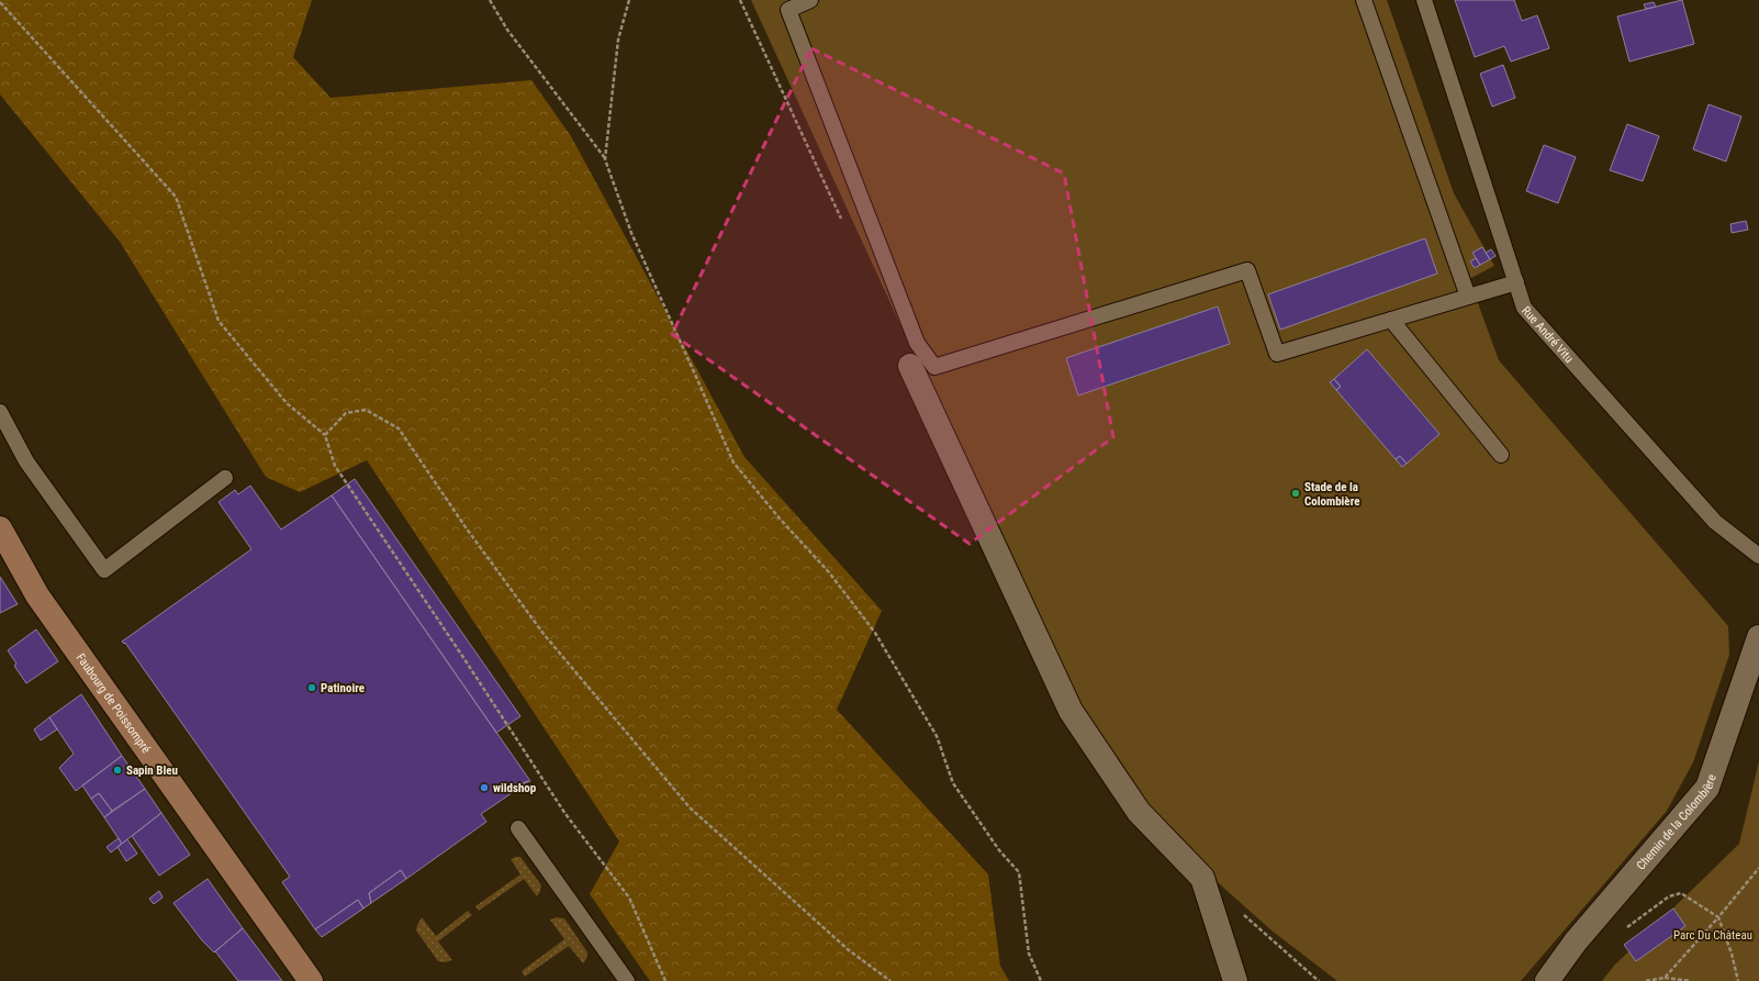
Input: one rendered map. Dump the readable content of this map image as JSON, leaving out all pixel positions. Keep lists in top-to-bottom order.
{
  "streets": {
    "main road": ["Faubourg de Poissompré"],
    "street": ["Chemin de la Colombière"],
    "lane": ["Rue André Vitu"]
  },
  "parks": ["Parc Du Château"],
  "places": [
    "Stade de la Colombière",
    "Patinoire",
    "Sapin Bleu",
    "wildshop"
  ]
}
